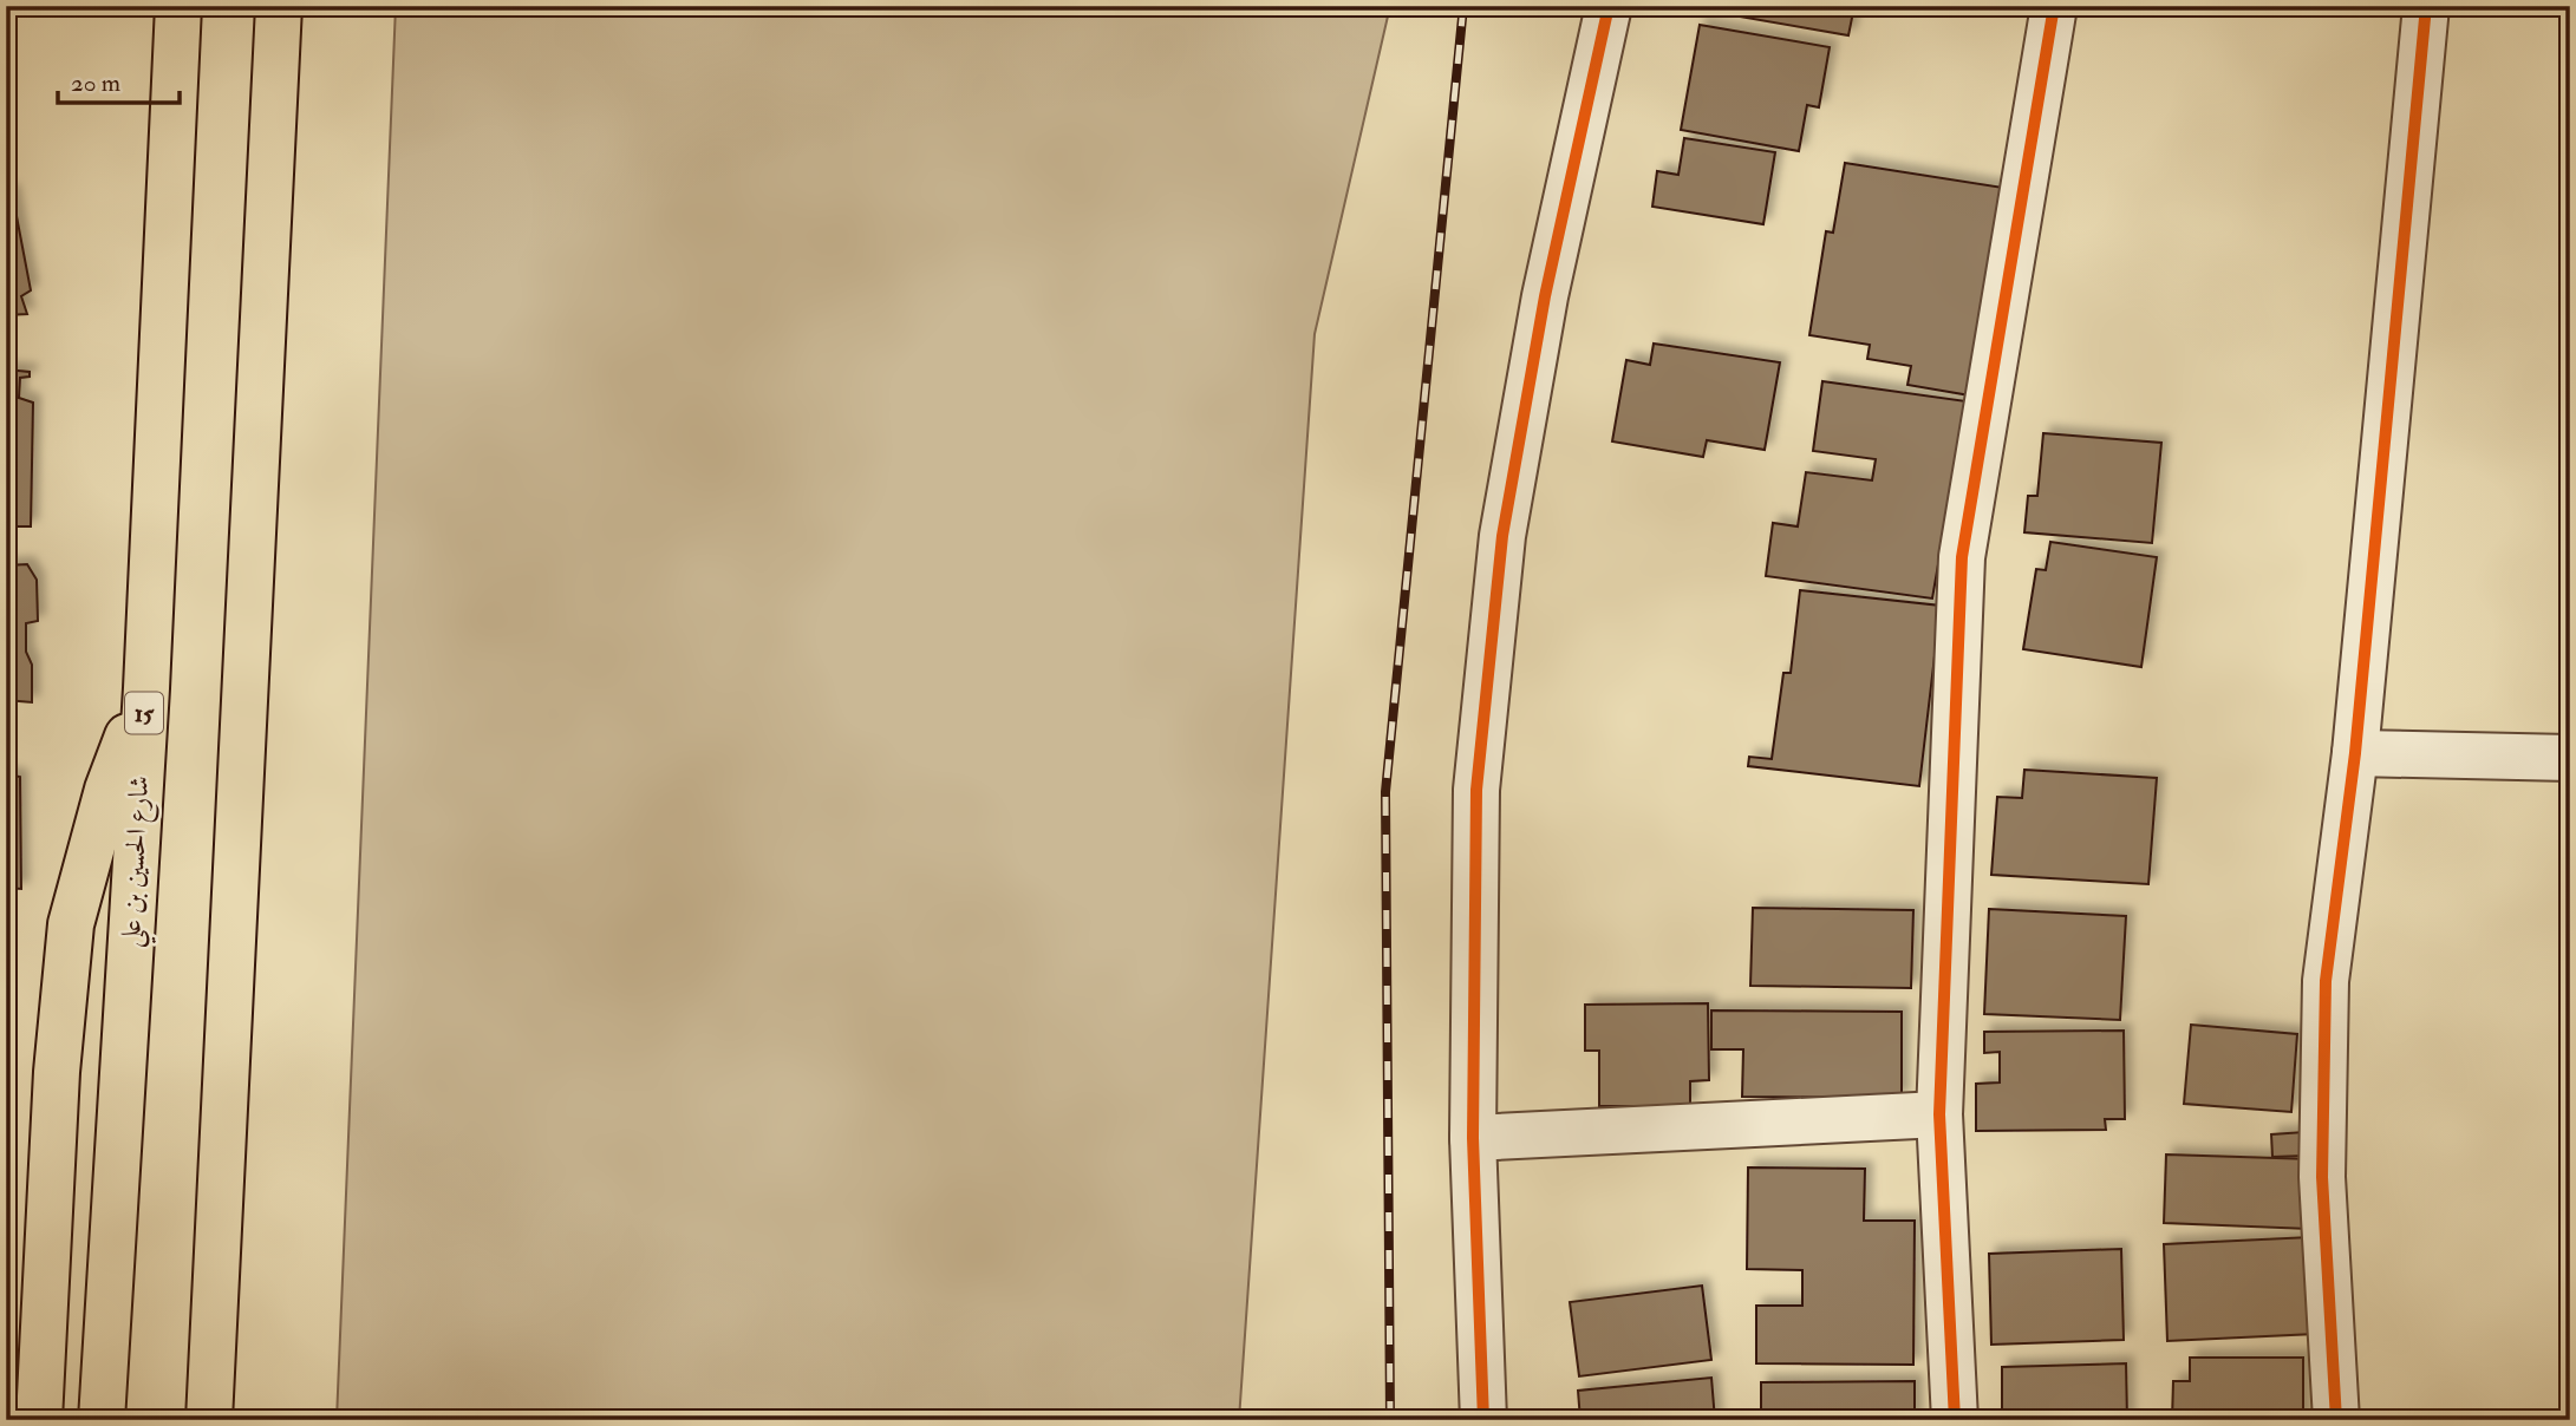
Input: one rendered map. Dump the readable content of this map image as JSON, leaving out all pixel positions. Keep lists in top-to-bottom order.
{
  "streets": {
    "highway": ["15", "شارع الحسين بن علي"]
  },
  "scale_bar": "20 m"
}
